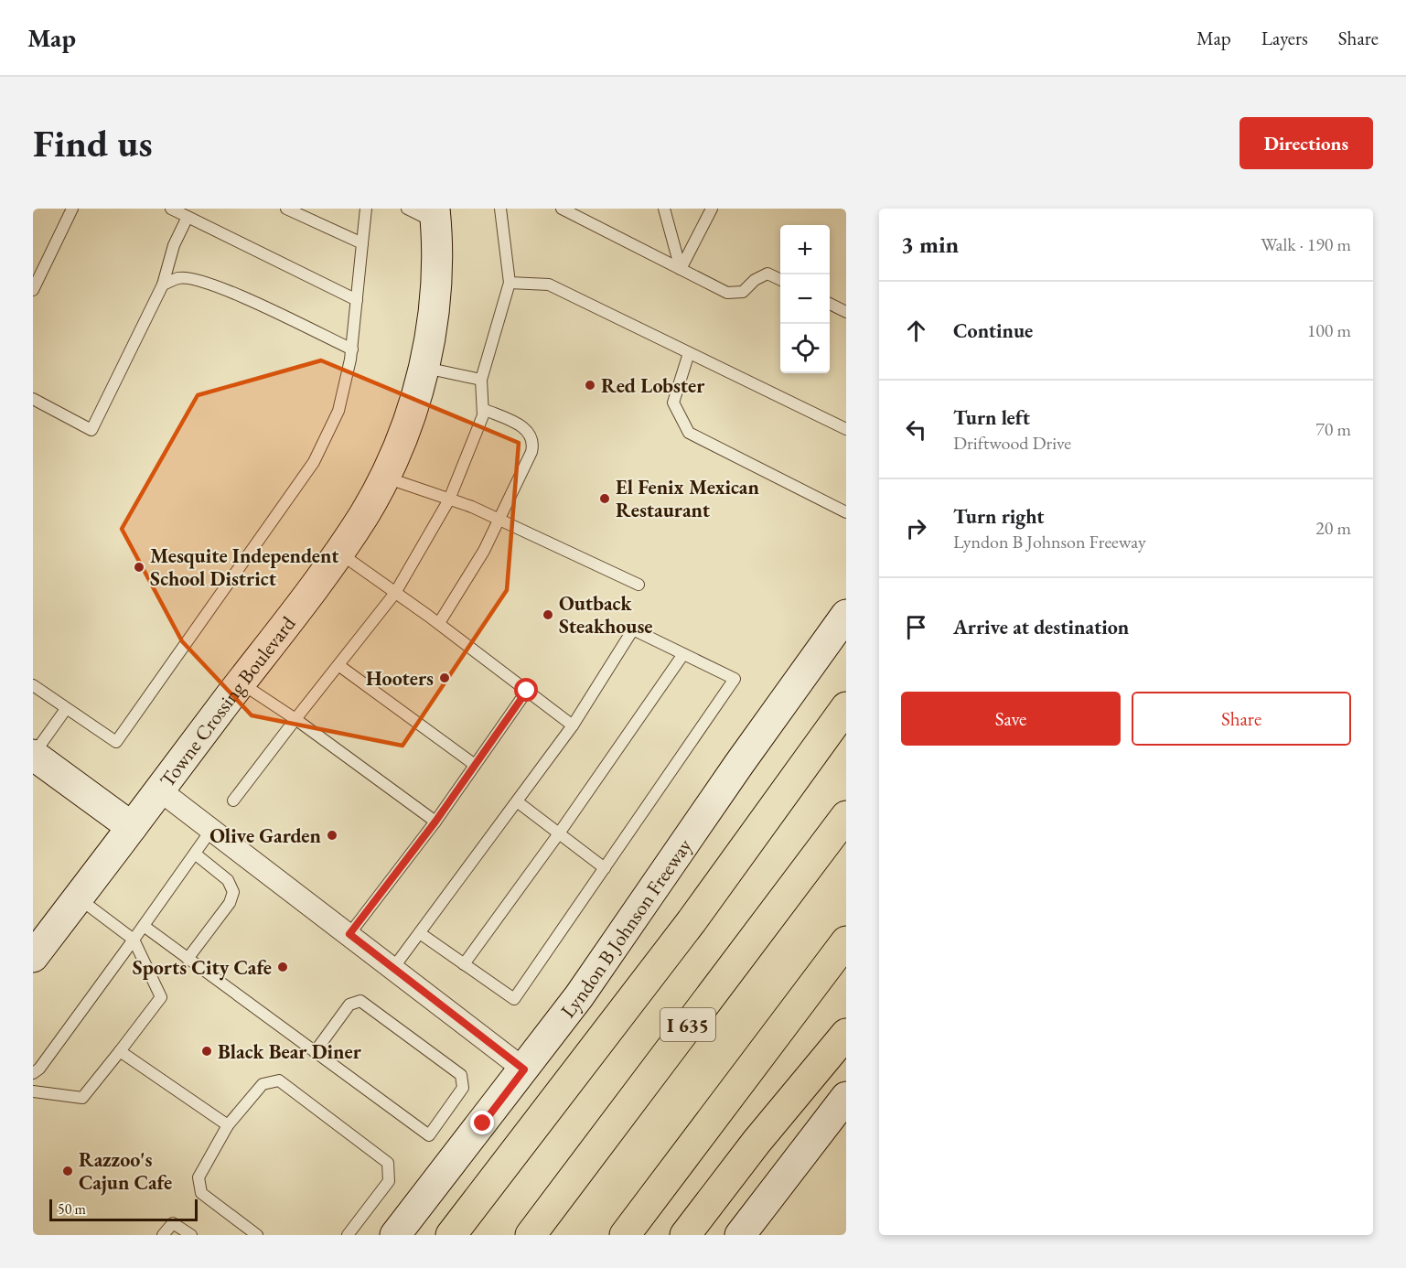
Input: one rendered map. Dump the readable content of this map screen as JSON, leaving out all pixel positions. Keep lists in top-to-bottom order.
{
  "streets": {
    "highway": ["I 635"],
    "street": ["Towne Crossing Boulevard", "Lyndon B Johnson Freeway"]
  },
  "places": [
    "Red Lobster",
    "El Fenix Mexican Restaurant",
    "Mesquite Independent School District",
    "Outback Steakhouse",
    "Hooters",
    "Olive Garden",
    "Sports City Cafe",
    "Black Bear Diner",
    "Razzoo's Cajun Cafe"
  ],
  "scale_bar": "50 m",
  "page": {
    "header": "Map",
    "nav": ["Map", "Layers", "Share"],
    "buttons": [
      "Directions",
      ["Save", "Share"]
    ],
    "title": "Find us",
    "heading": ["3 min", "Walk · 190 m"],
    "map_buttons": ["+", "−"],
    "list": [
      ["Continue", "100 m"],
      ["Turn left", "Driftwood Drive", "70 m"],
      ["Turn right", "Lyndon B Johnson Freeway", "20 m"],
      "Arrive at destination"
    ],
    "scale": "50 m"
  }
}
